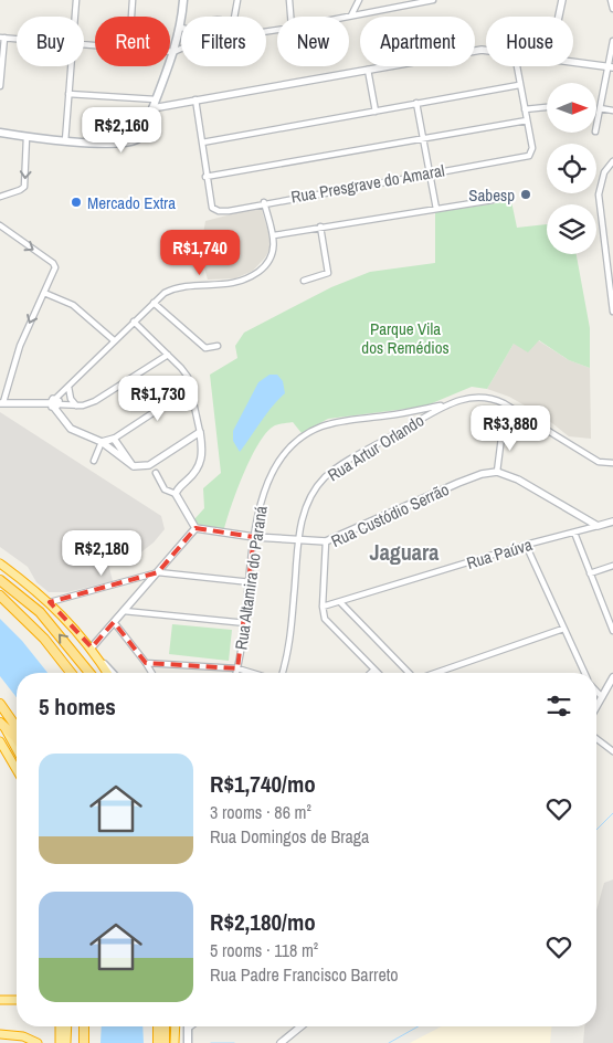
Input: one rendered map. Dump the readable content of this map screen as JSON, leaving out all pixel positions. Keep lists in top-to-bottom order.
{
  "streets": {
    "street": [
      "Rua Presgrave do Amaral",
      "Rua Artur Orlando",
      "Rua Custódio Serrão",
      "Rua Paúva",
      "Rua Altamira do Paraná"
    ]
  },
  "crossings": [
    ["Rua Artur Orlando", "Rua Altamira do Paraná"],
    ["Rua Custódio Serrão", "Rua Paúva"]
  ],
  "districts": ["Jaguara"],
  "parks": ["Parque Vila dos Remédios"],
  "places": ["Sabesp", "Mercado Extra"],
  "north": "right",
  "page": {
    "chip": [
      "Buy",
      "Rent",
      "Filters",
      "New",
      "Apartment",
      "House"
    ],
    "price": [
      "R$2,160",
      "R$1,740",
      "R$1,730",
      "R$3,880",
      "R$2,180"
    ],
    "heading": "5 homes",
    "list": [
      {
        "name": "R$1,740/mo",
        "note": "3 rooms · 86 m² · Rua Domingos de Braga"
      },
      {
        "name": "R$2,180/mo",
        "note": "5 rooms · 118 m² · Rua Padre Francisco Barreto"
      }
    ]
  }
}
